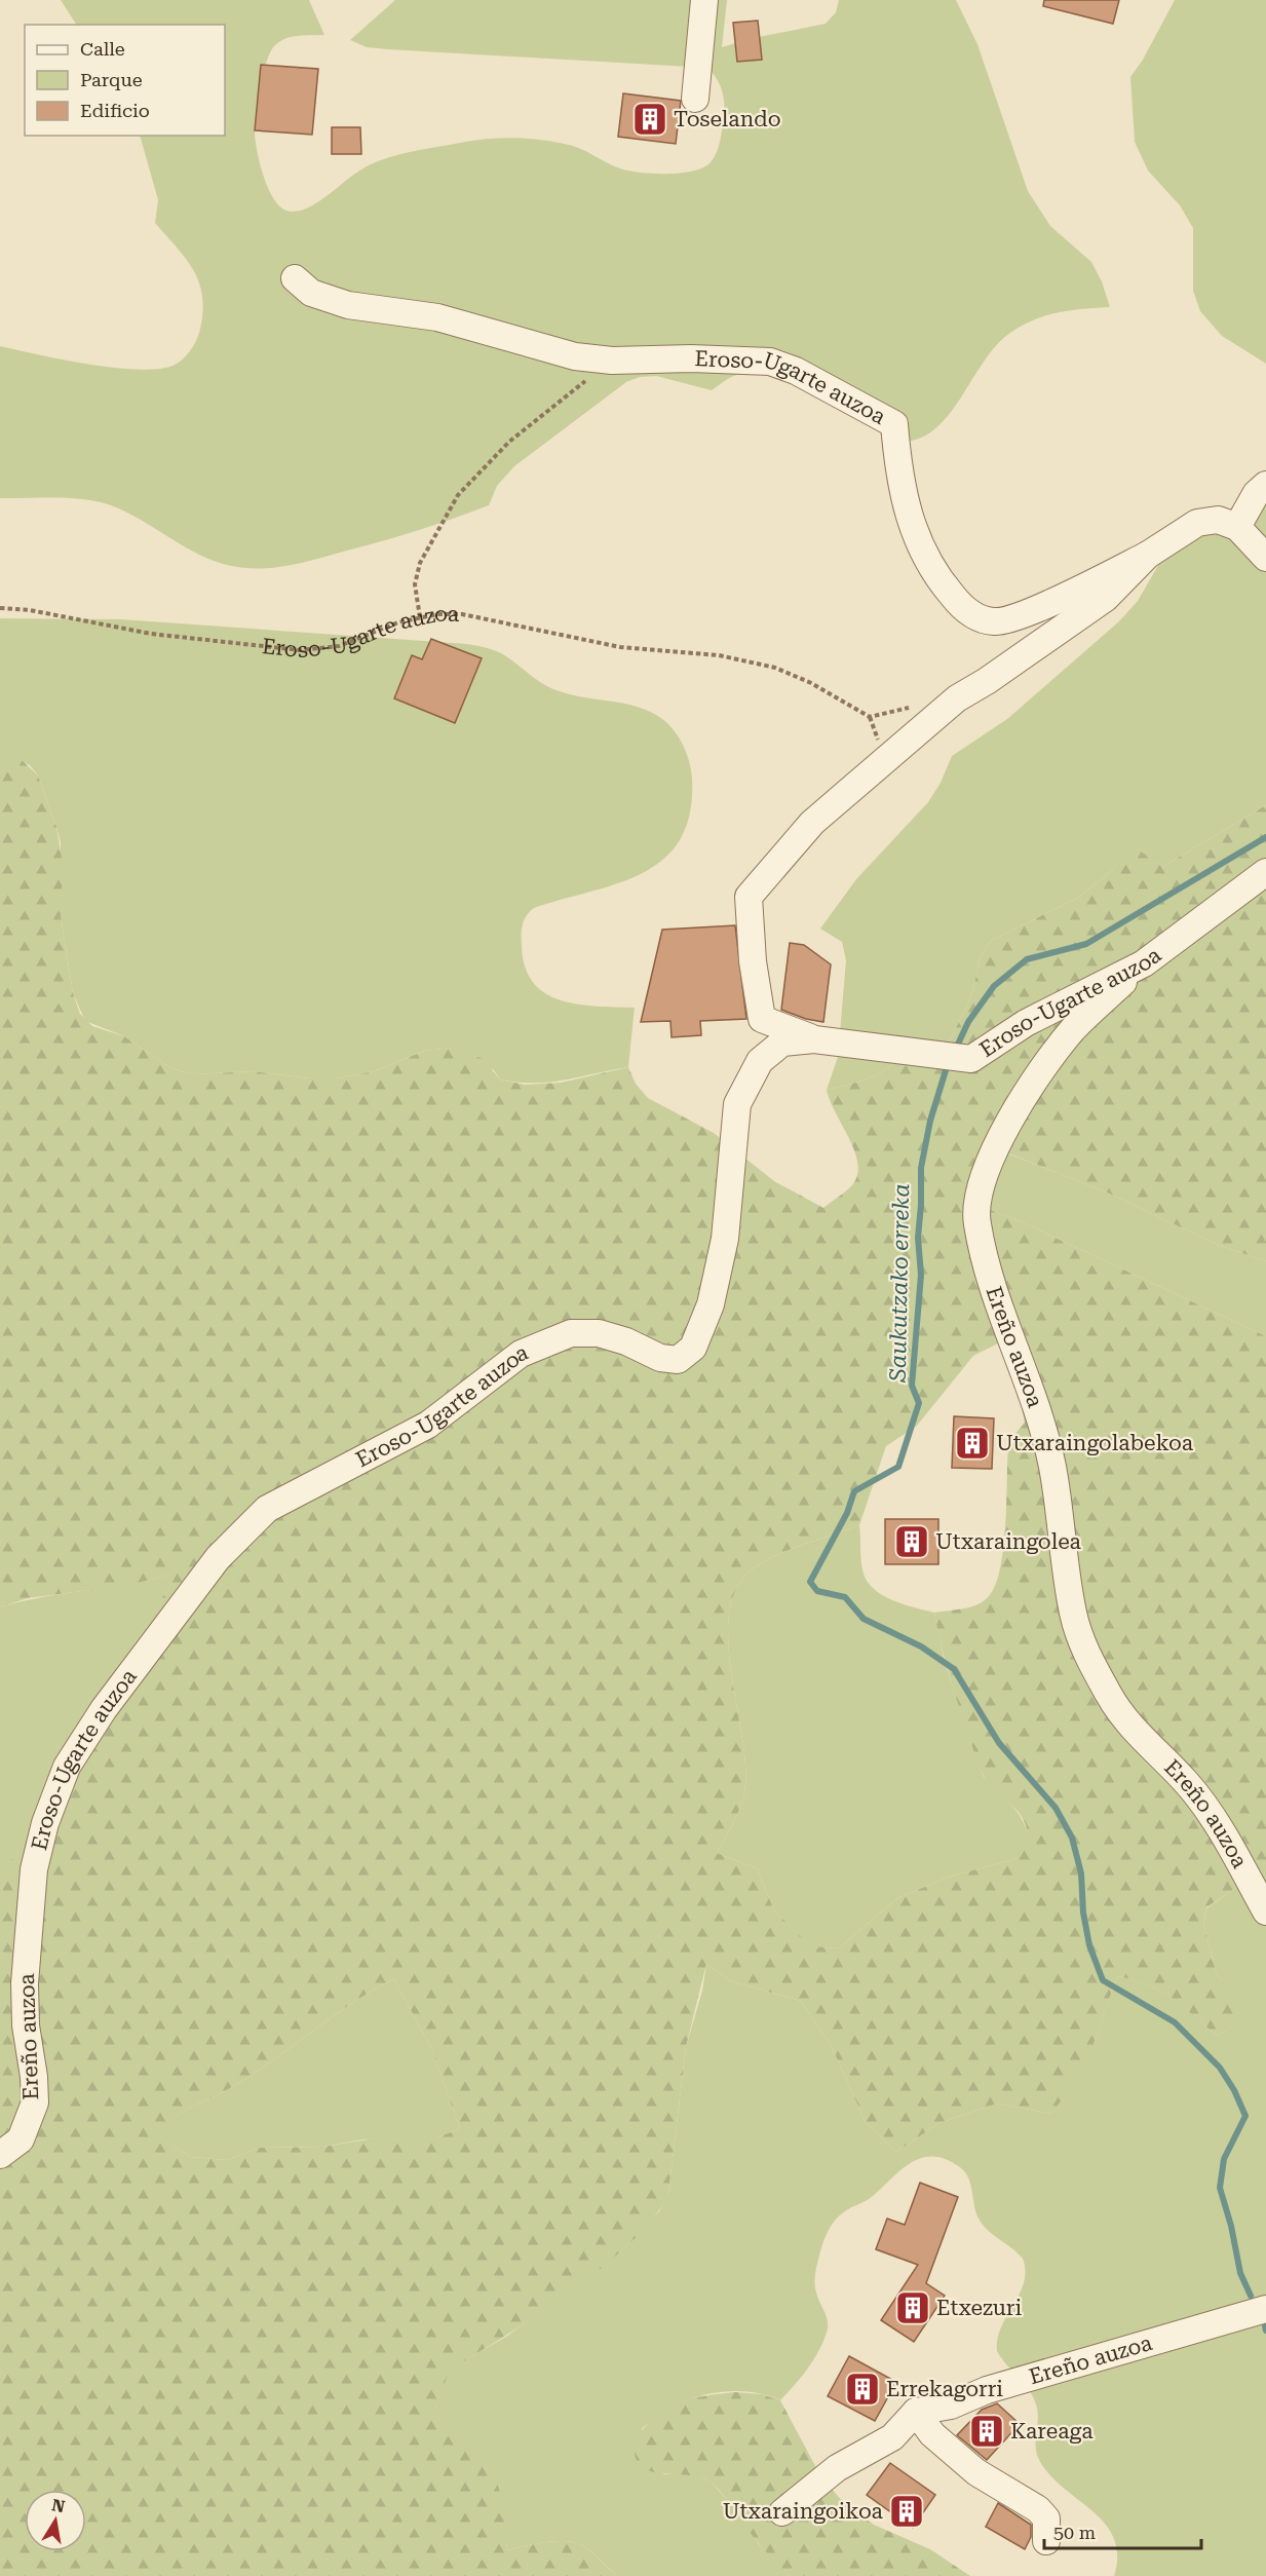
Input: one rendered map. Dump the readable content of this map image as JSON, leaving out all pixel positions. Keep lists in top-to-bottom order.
{
  "streets": {
    "street": ["Eroso-Ugarte auzoa", "Ereño auzoa"]
  },
  "crossings": [
    ["Eroso-Ugarte auzoa", "Ereño auzoa"]
  ],
  "water": ["Saukutzako erreka"],
  "places": {
    "building": [
      "Toselando",
      "Utxaraingolabekoa",
      "Utxaraingolea",
      "Etxezuri",
      "Errekagorri",
      "Kareaga",
      "Utxaraingoikoa"
    ]
  },
  "legend": ["Calle", "Parque", "Edificio"],
  "scale_bar": "50 m",
  "north": "top"
}
